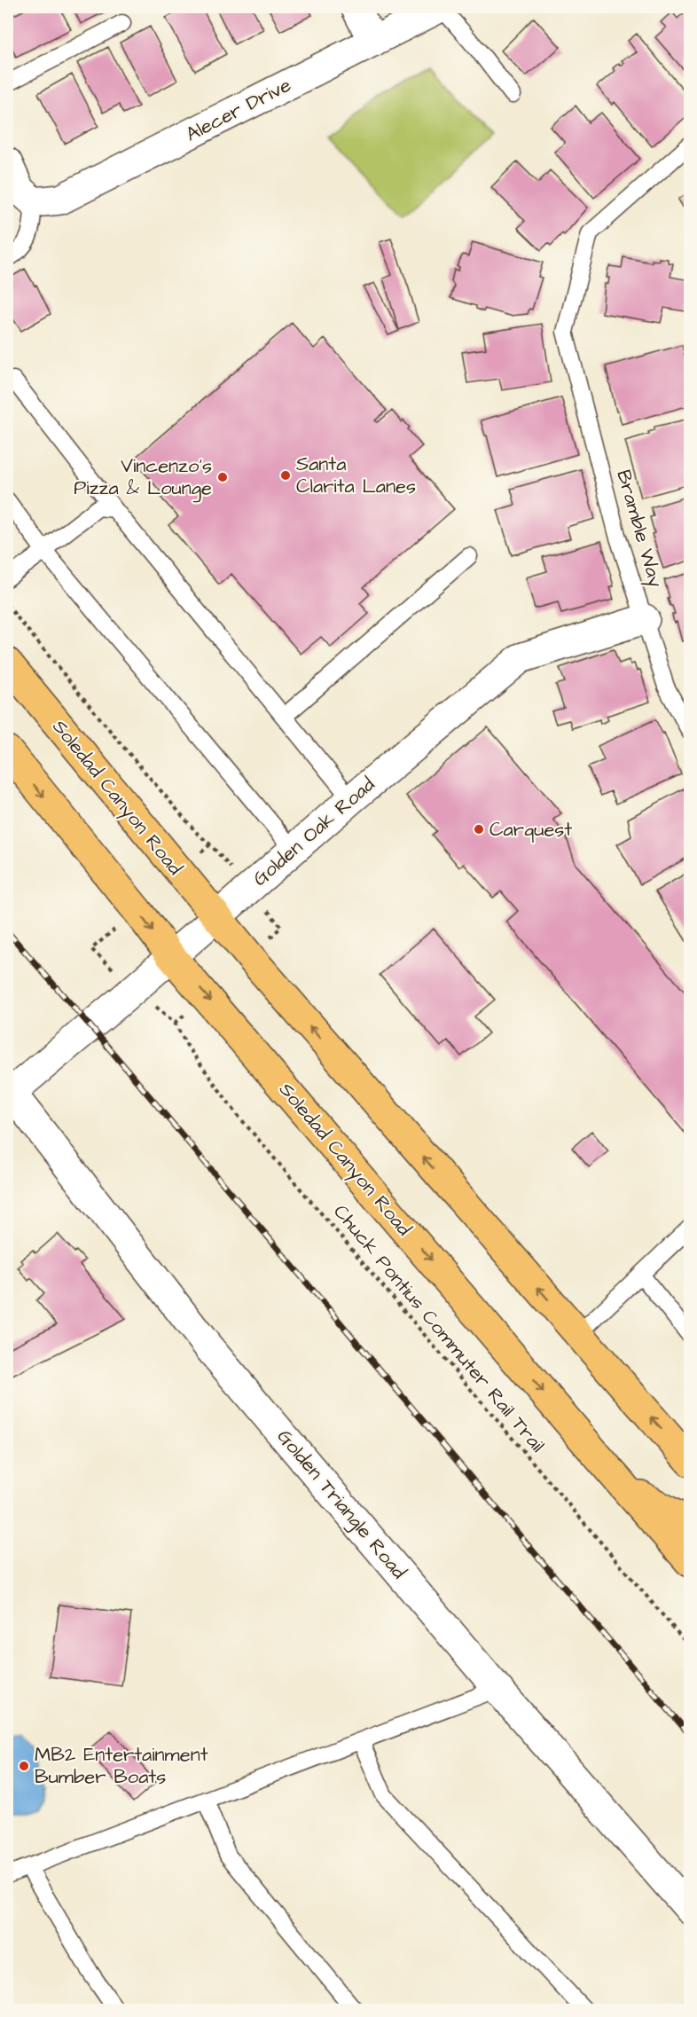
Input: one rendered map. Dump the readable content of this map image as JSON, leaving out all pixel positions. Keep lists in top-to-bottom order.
{
  "streets": {
    "main road": ["Soledad Canyon Road"],
    "street": ["Alecer Drive", "Golden Oak Road", "Golden Triangle Road"],
    "lane": ["Bramble Way"],
    "path": ["Chuck Pontius Commuter Rail Trail"]
  },
  "crossings": [
    ["Bramble Way", "Golden Oak Road"],
    ["Soledad Canyon Road", "Golden Oak Road"],
    ["Golden Oak Road", "Golden Triangle Road"]
  ],
  "places": [
    "Santa Clarita Lanes",
    "Vincenzo's Pizza & Lounge",
    "Carquest",
    "MB2 Entertainment Bumber Boats"
  ]
}
